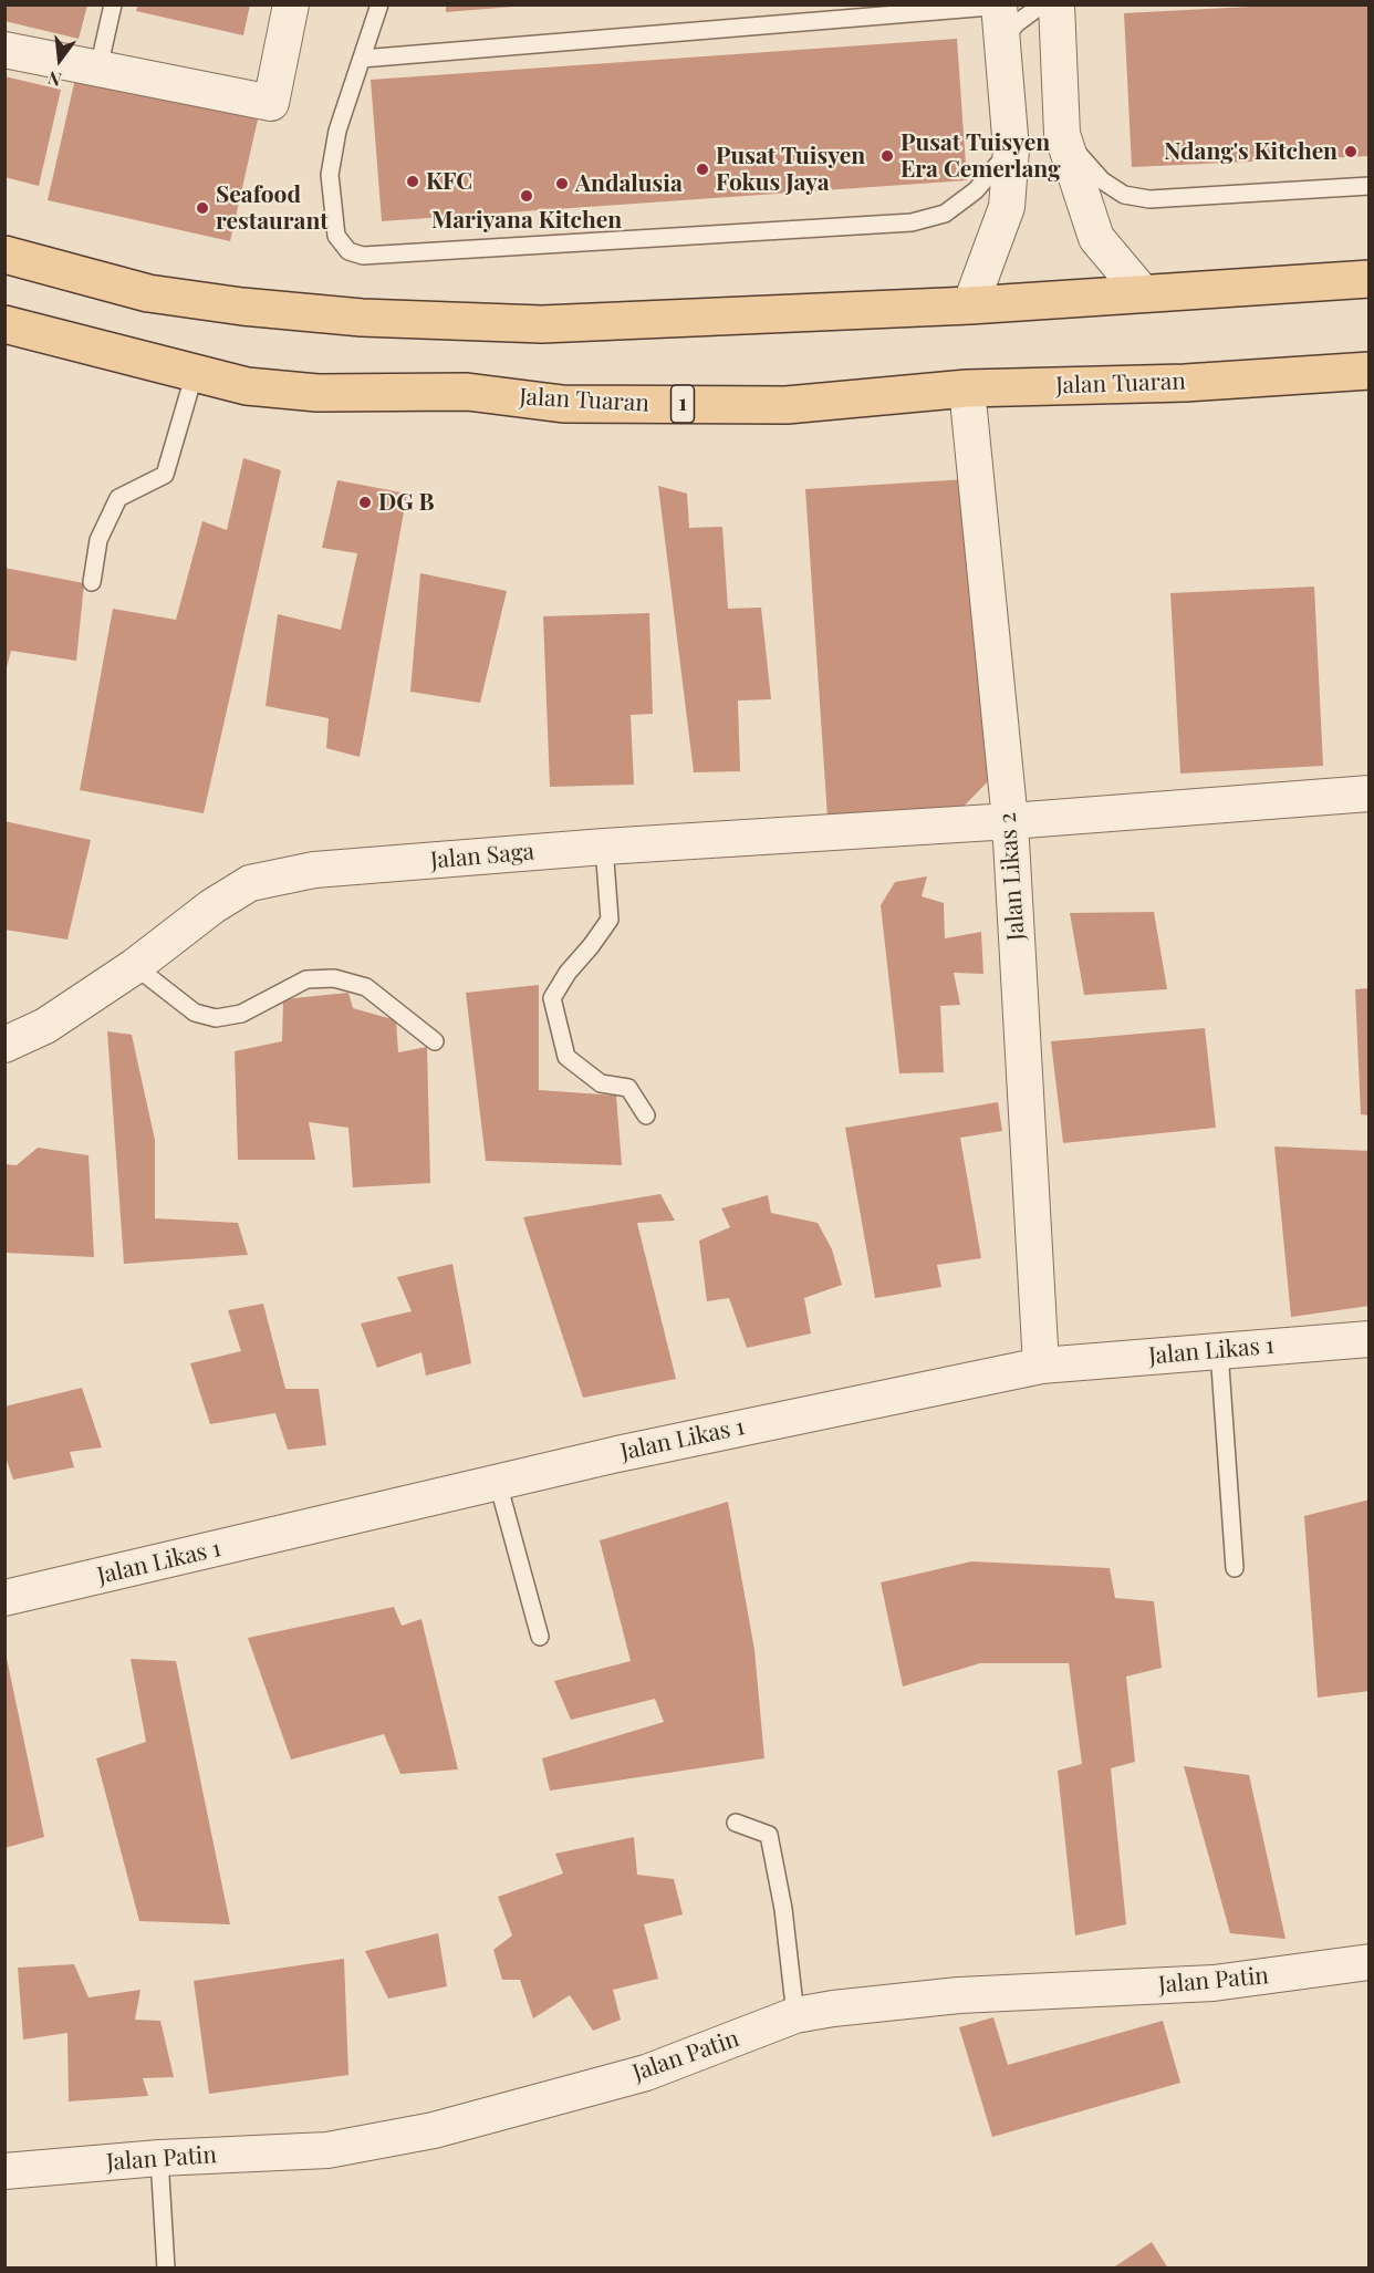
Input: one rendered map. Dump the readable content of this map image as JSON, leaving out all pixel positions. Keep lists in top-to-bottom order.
{
  "streets": {
    "main road": ["Jalan Tuaran", "1"],
    "street": [
      "Jalan Saga",
      "Jalan Likas 2",
      "Jalan Likas 1",
      "Jalan Patin"
    ]
  },
  "crossings": [
    ["Jalan Tuaran", "Jalan Likas 2"],
    ["Jalan Saga", "Jalan Likas 2"],
    ["Jalan Likas 2", "Jalan Likas 1"]
  ],
  "places": [
    "Ndang's Kitchen",
    "Pusat Tuisyen Era Cemerlang",
    "Pusat Tuisyen Fokus Jaya",
    "KFC",
    "Andalusia",
    "Mariyana Kitchen",
    "Seafood restaurant",
    "DG B"
  ],
  "north": "bottom"
}
